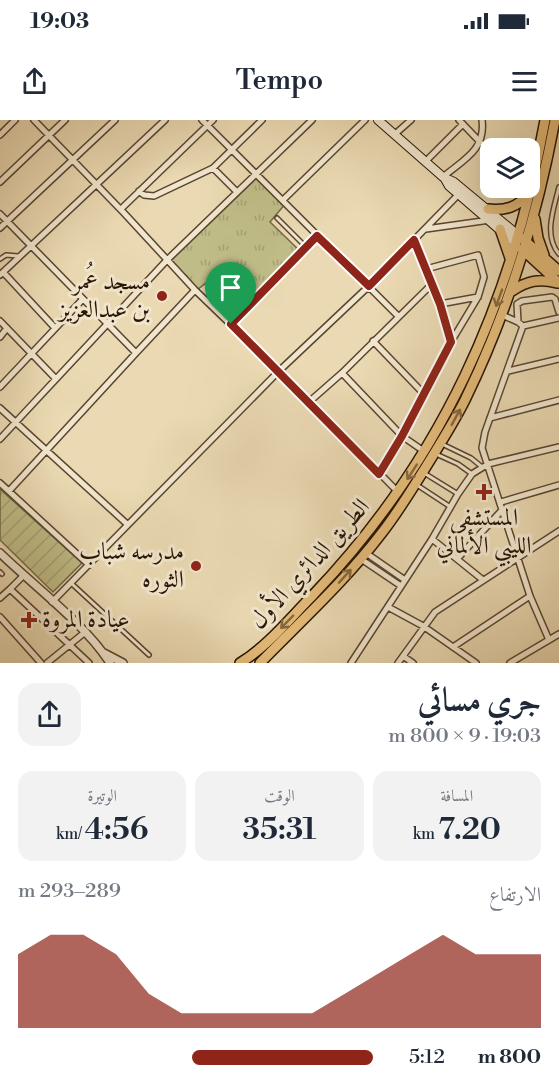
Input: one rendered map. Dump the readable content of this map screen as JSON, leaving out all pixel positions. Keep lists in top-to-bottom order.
{
  "streets": {
    "main road": ["الطريق الدائري الأول"]
  },
  "places": {
    "other": ["مسجد عُمر بن عبدالعزيز", "مدرسه شباب الثوره"],
    "health": ["المستشفى الليبي الألماني", "عيادة المروة"]
  },
  "page": {
    "status": "19:03",
    "header": "Tempo",
    "heading": ["جري مسائي", "19:03 · 9 × 800 m"],
    "stats": [
      ["المسافة", "7.20 km"],
      ["الوقت", "35:31"],
      ["الوتيرة", "4:56 /km"]
    ],
    "chart": ["الارتفاع", "289–293 m"],
    "list": [
      {
        "name": "800 m",
        "note": "5:12"
      }
    ]
  }
}
